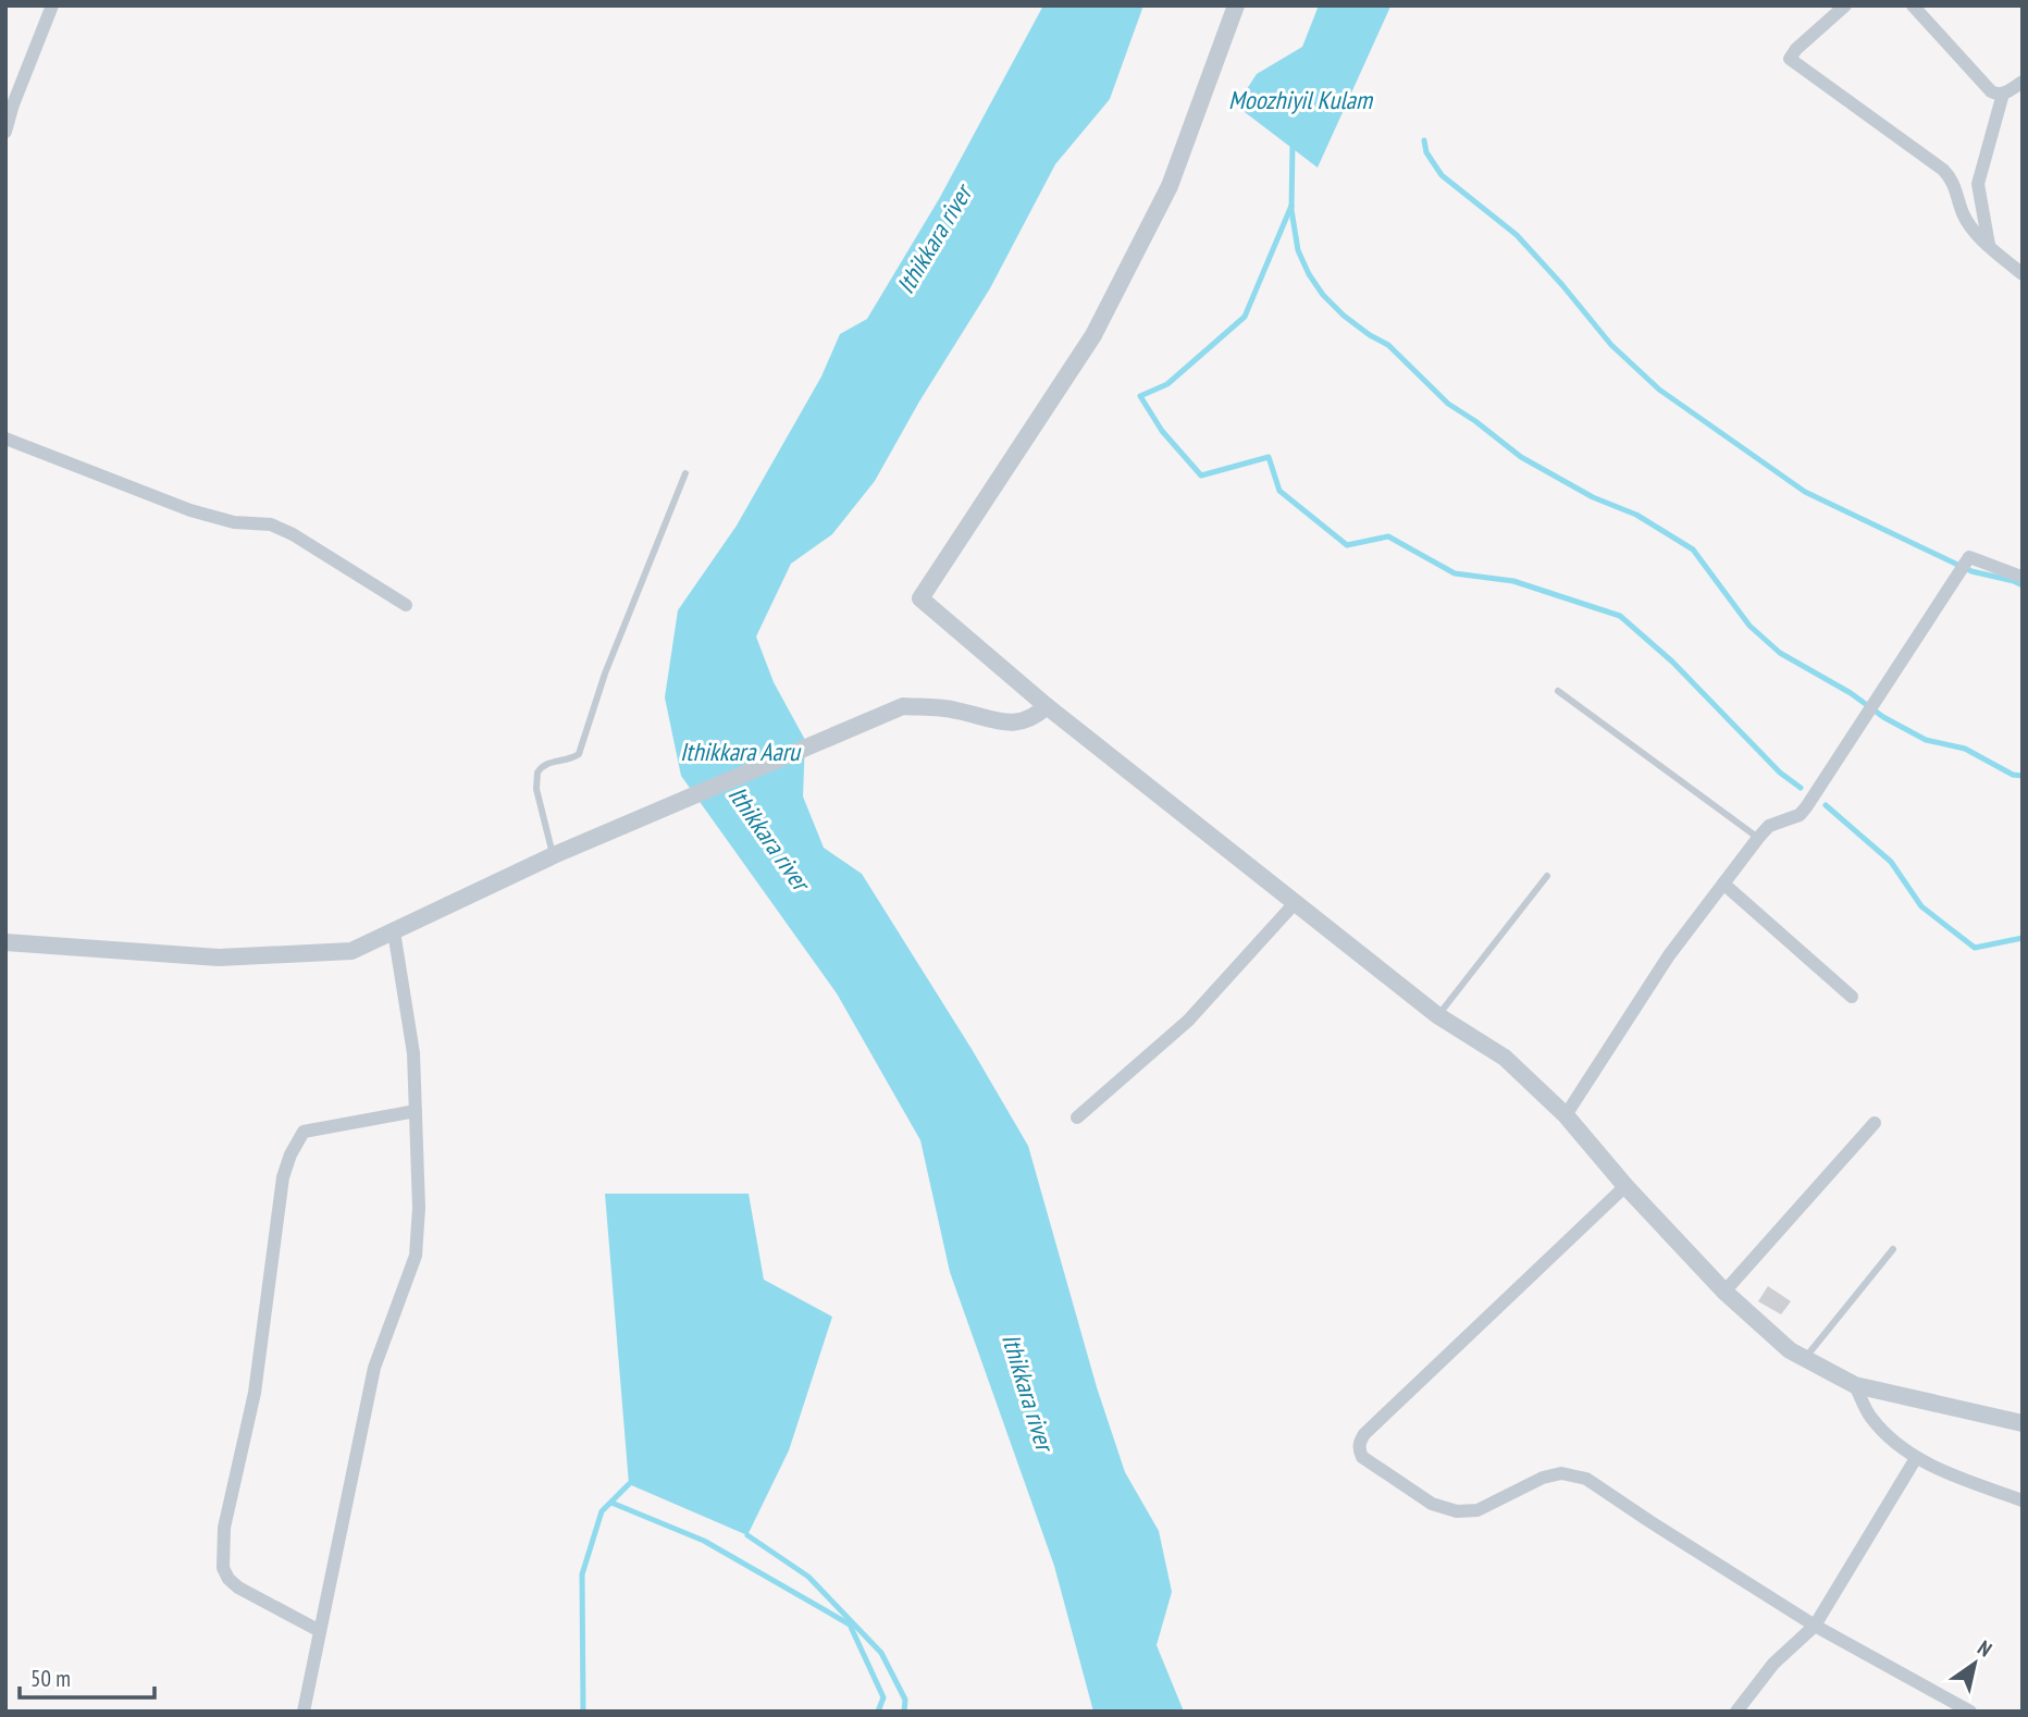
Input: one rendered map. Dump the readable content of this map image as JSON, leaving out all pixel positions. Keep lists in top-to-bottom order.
{
  "water": ["Moozhiyil Kulam", "Ithikkara river", "Ithikkara Aaru"],
  "scale_bar": "50 m",
  "north": "top right"
}
